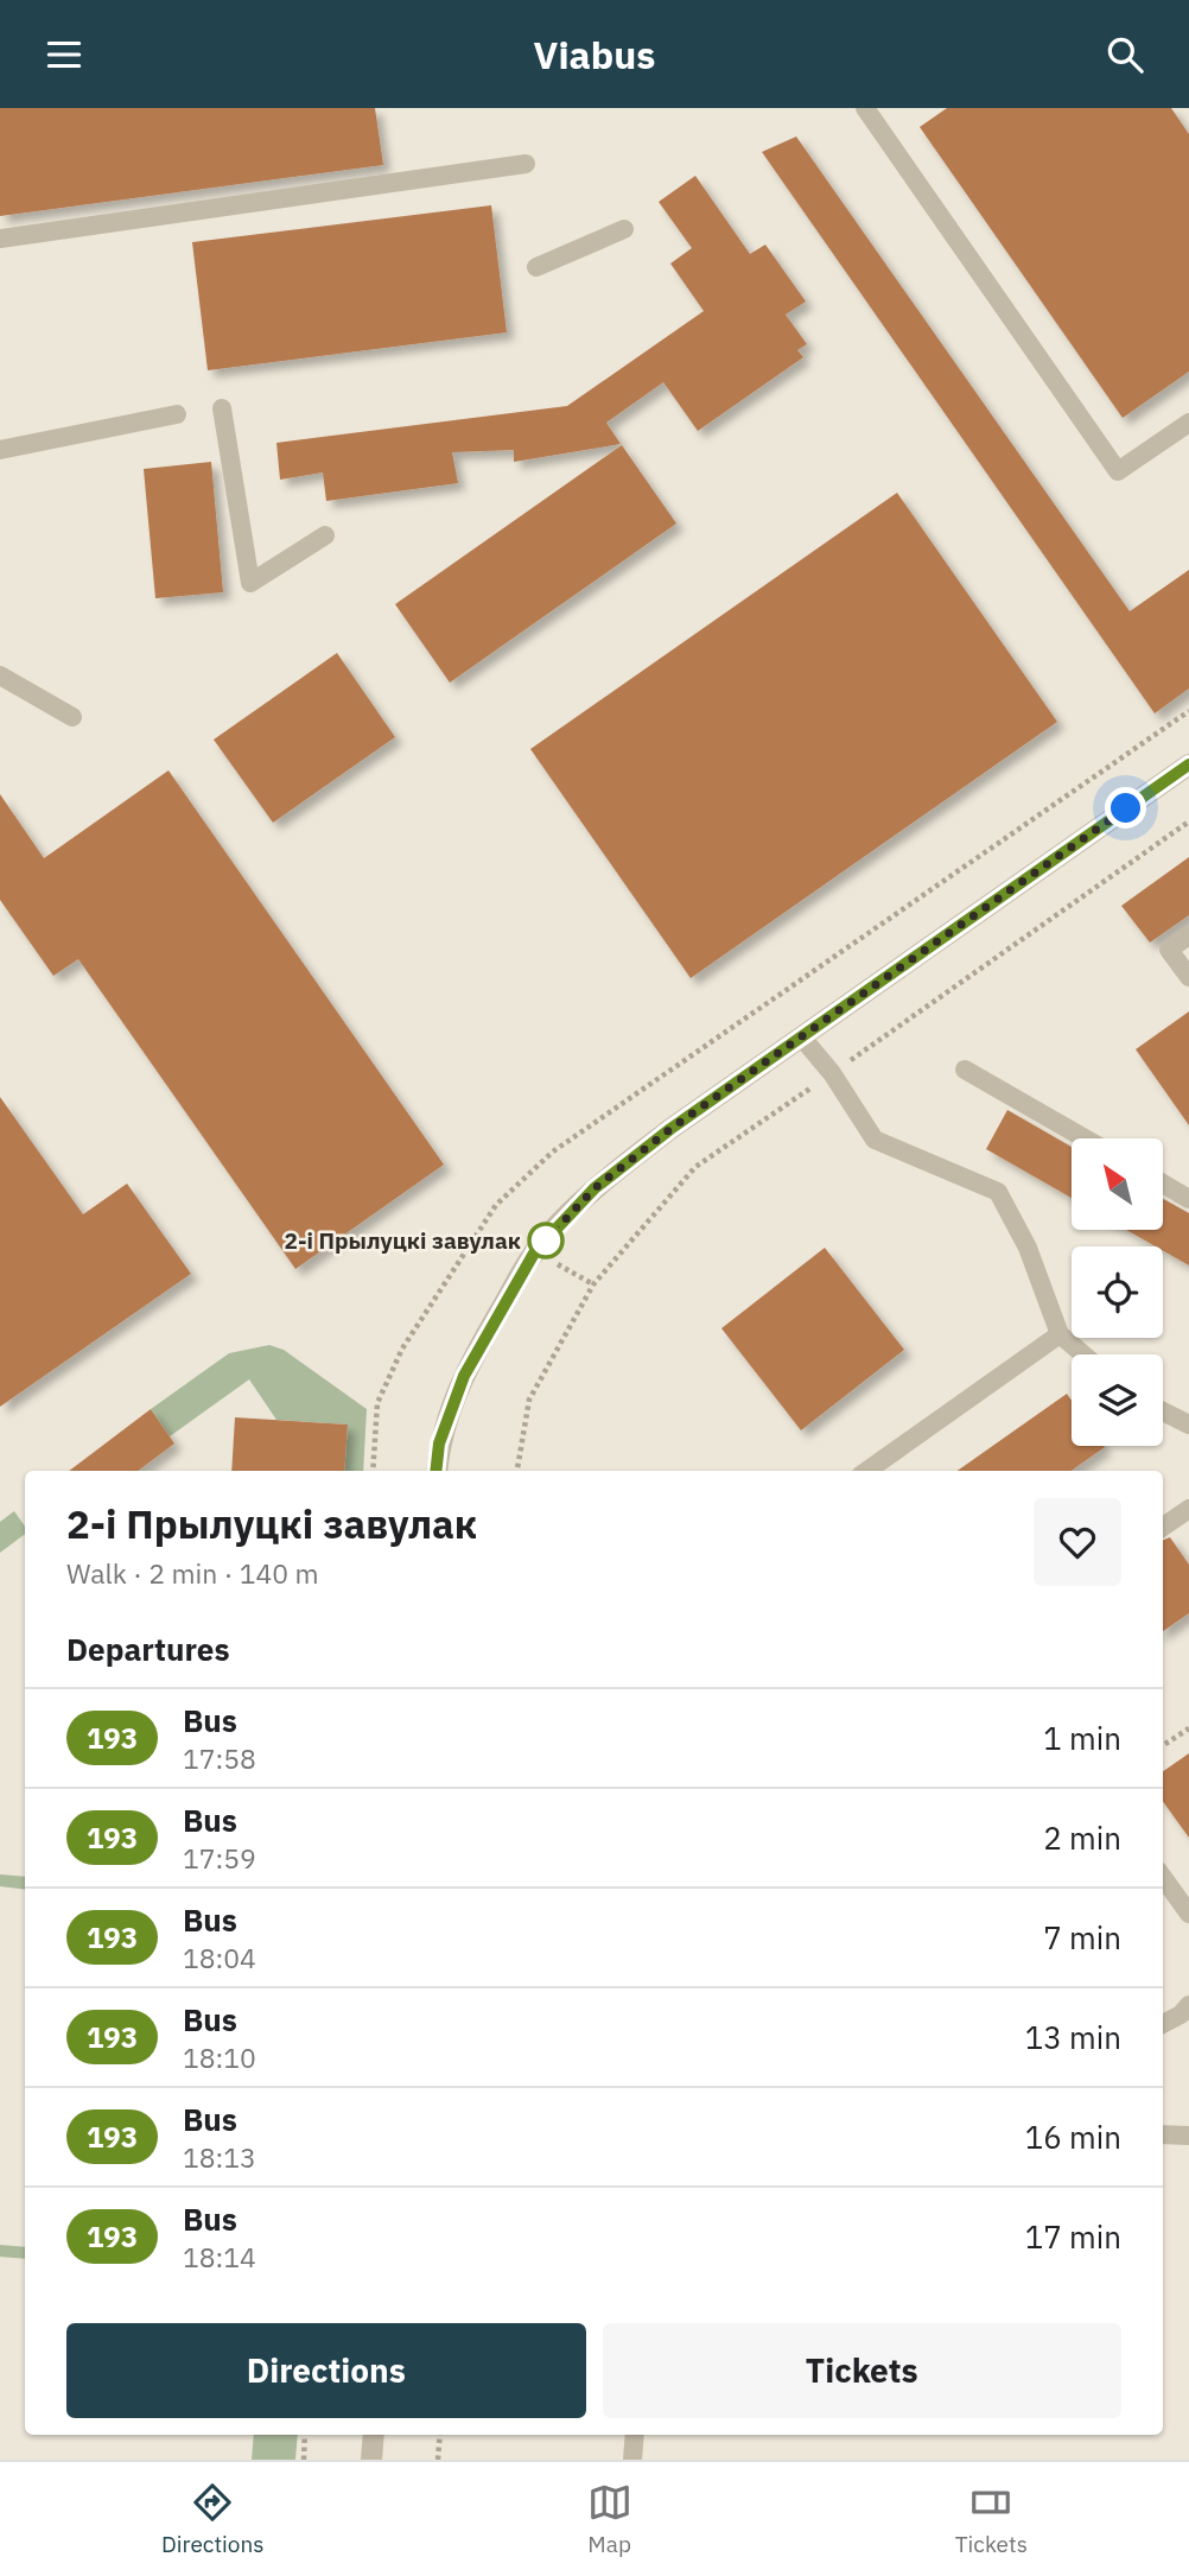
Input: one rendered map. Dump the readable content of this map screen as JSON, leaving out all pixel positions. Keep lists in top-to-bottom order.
{
  "places": ["2-і Прылуцкі завулак"],
  "lines": ["bus line 193"],
  "north": "top left",
  "page": {
    "header": "Viabus",
    "heading": [
      ["2-і Прылуцкі завулак", "Walk · 2 min · 140 m"],
      "Departures"
    ],
    "list": [
      {
        "mark": "193",
        "name": "Bus",
        "note": "17:58",
        "value": "1 min"
      },
      {
        "mark": "193",
        "name": "Bus",
        "note": "17:59",
        "value": "2 min"
      },
      {
        "mark": "193",
        "name": "Bus",
        "note": "18:04",
        "value": "7 min"
      },
      {
        "mark": "193",
        "name": "Bus",
        "note": "18:10",
        "value": "13 min"
      },
      {
        "mark": "193",
        "name": "Bus",
        "note": "18:13",
        "value": "16 min"
      },
      {
        "mark": "193",
        "name": "Bus",
        "note": "18:14",
        "value": "17 min"
      }
    ],
    "buttons": ["Directions", "Tickets"],
    "tabs": ["Directions", "Map", "Tickets"]
  }
}
